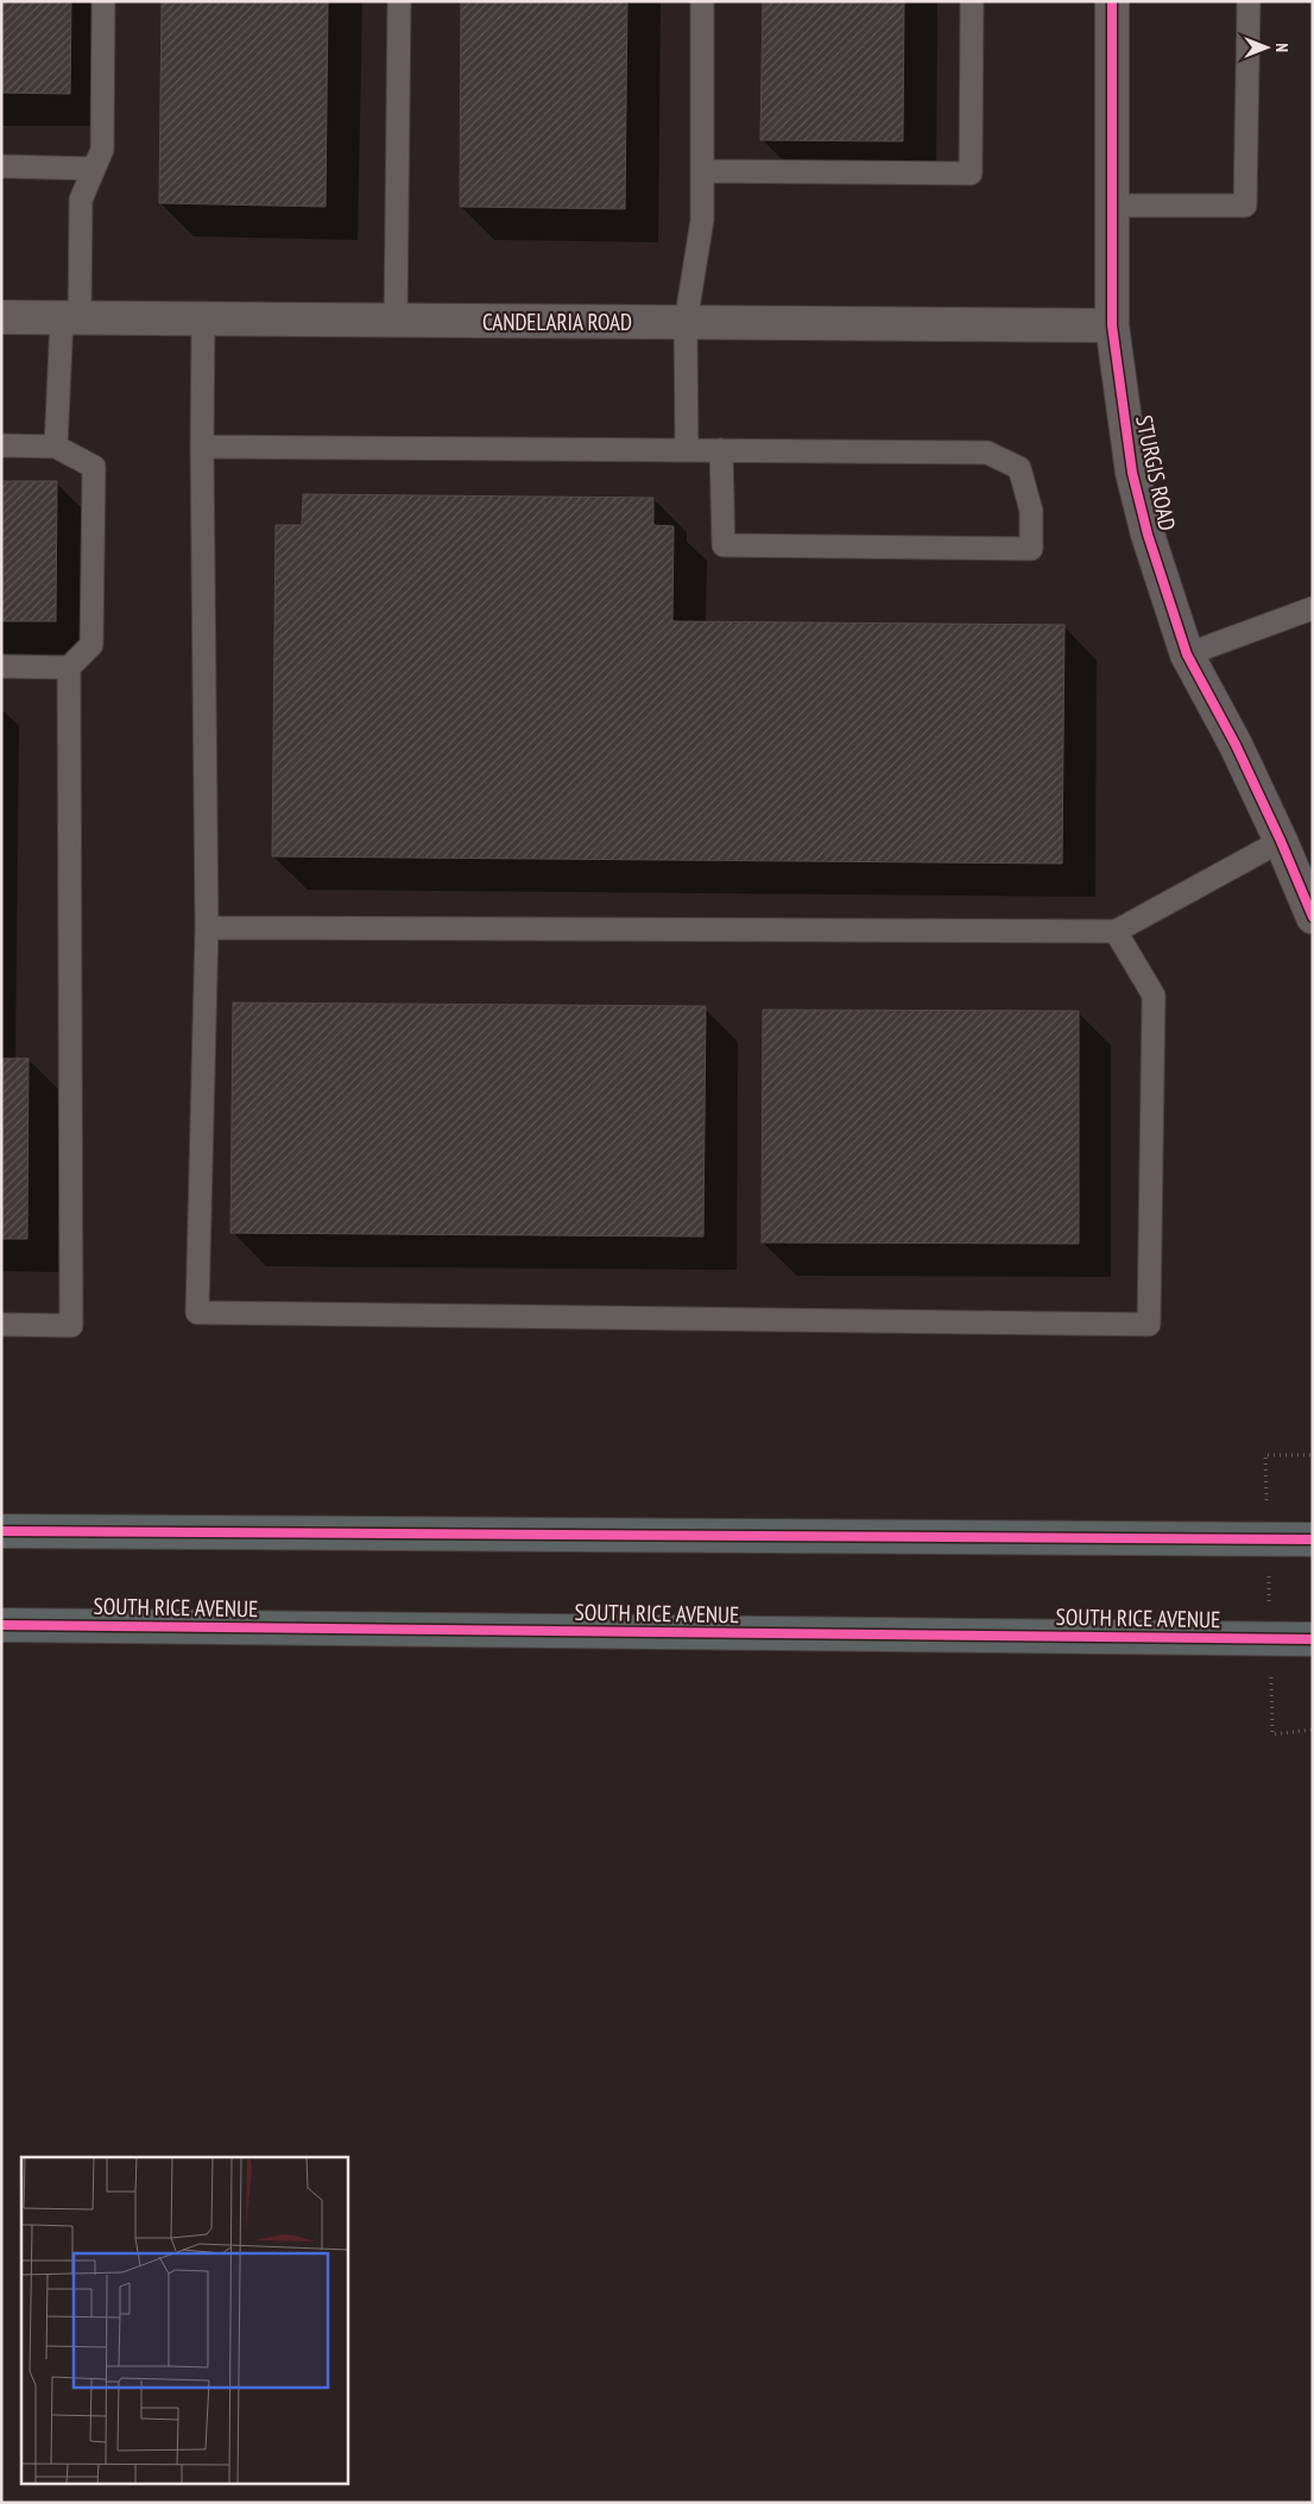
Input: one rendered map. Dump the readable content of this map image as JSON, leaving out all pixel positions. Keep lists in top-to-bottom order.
{
  "streets": {
    "highway": ["SOUTH RICE AVENUE"],
    "street": ["CANDELARIA ROAD", "STURGIS ROAD"]
  },
  "crossings": [
    ["CANDELARIA ROAD", "STURGIS ROAD"]
  ],
  "north": "right"
}
